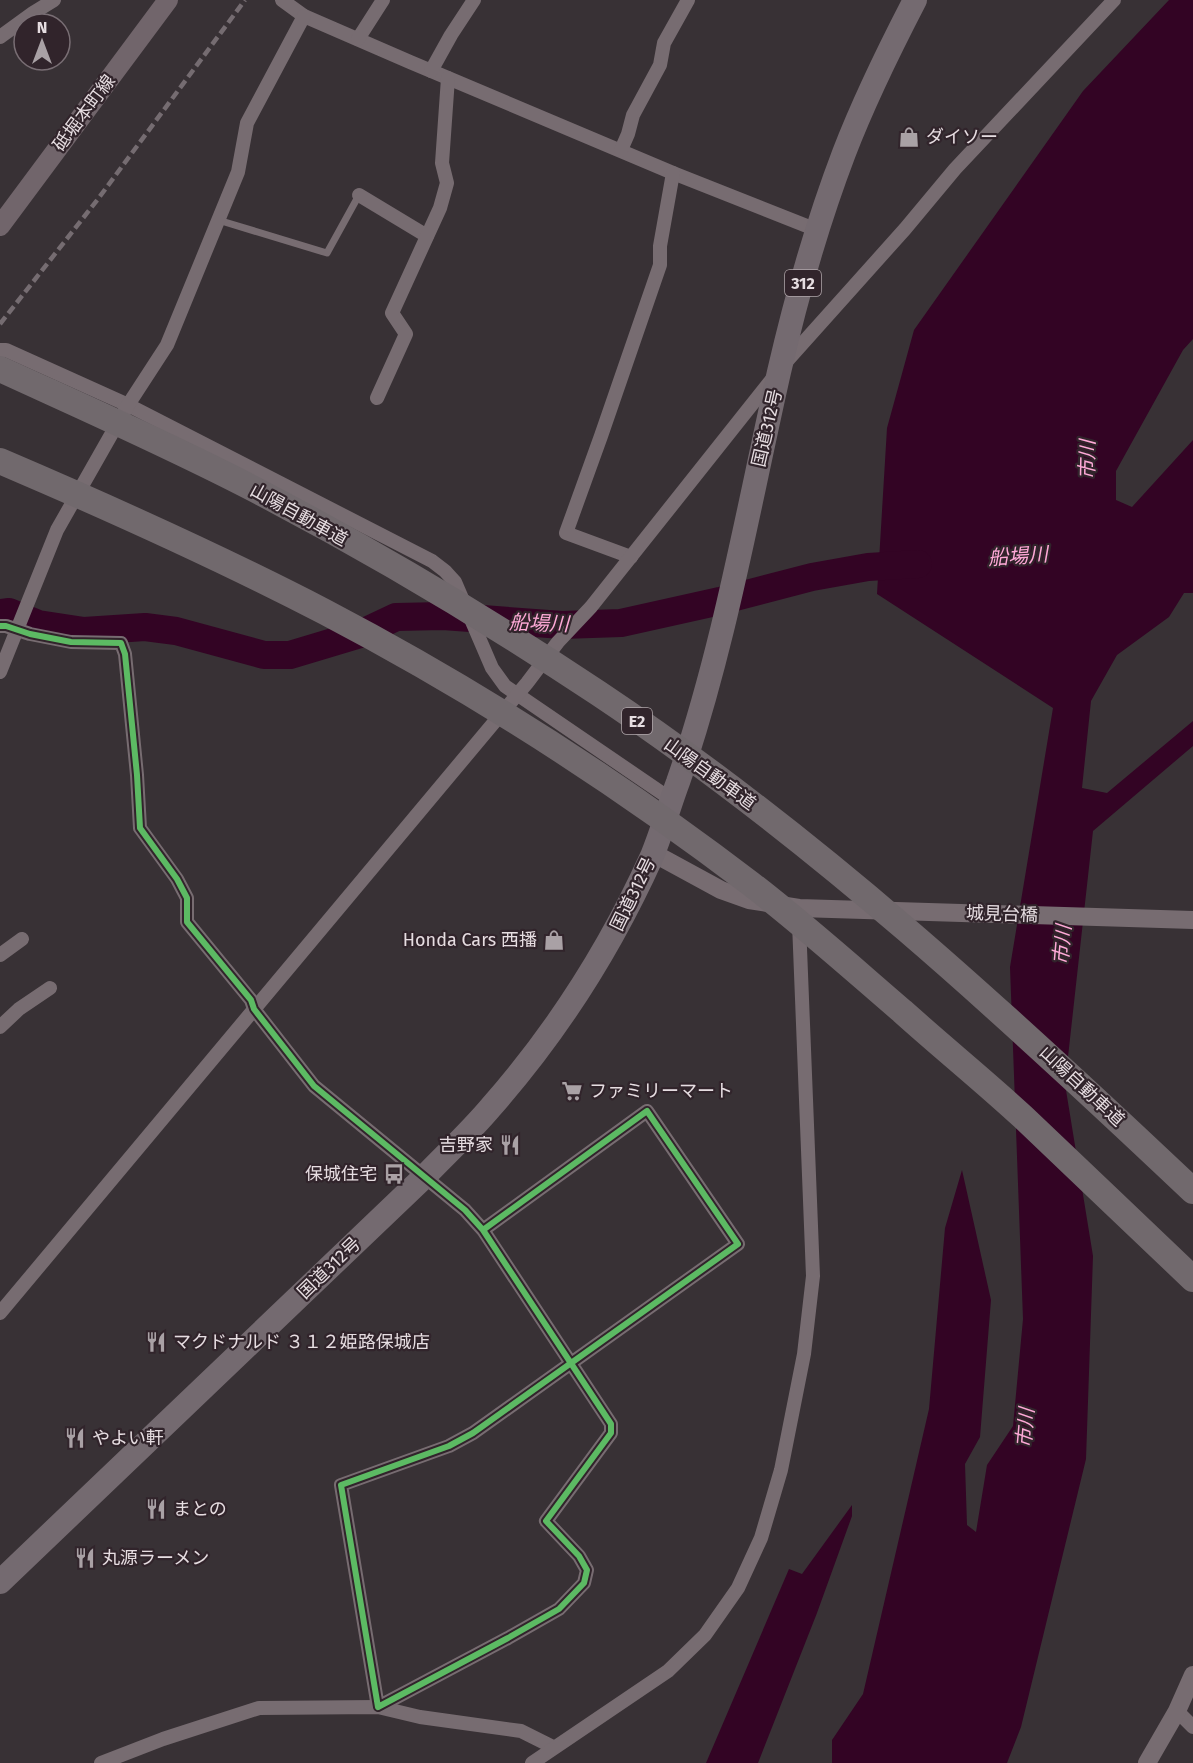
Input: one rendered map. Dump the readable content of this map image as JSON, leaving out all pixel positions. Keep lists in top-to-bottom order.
{
  "streets": {
    "highway": [
      "312",
      "国道312号",
      "山陽自動車道",
      "E2"
    ],
    "main road": ["砥堀本町線"],
    "street": ["城見台橋"]
  },
  "crossings": [
    ["国道312号", "城見台橋"]
  ],
  "water": ["市川", "船場川"],
  "places": {
    "shop": ["ダイソー", "Honda Cars 西播"],
    "supermarket": ["ファミリーマート"],
    "restaurant": [
      "吉野家",
      "マクドナルド ３１２姫路保城店",
      "やよい軒",
      "まとの",
      "丸源ラーメン"
    ],
    "bus stop": ["保城住宅"]
  },
  "north": "top"
}
